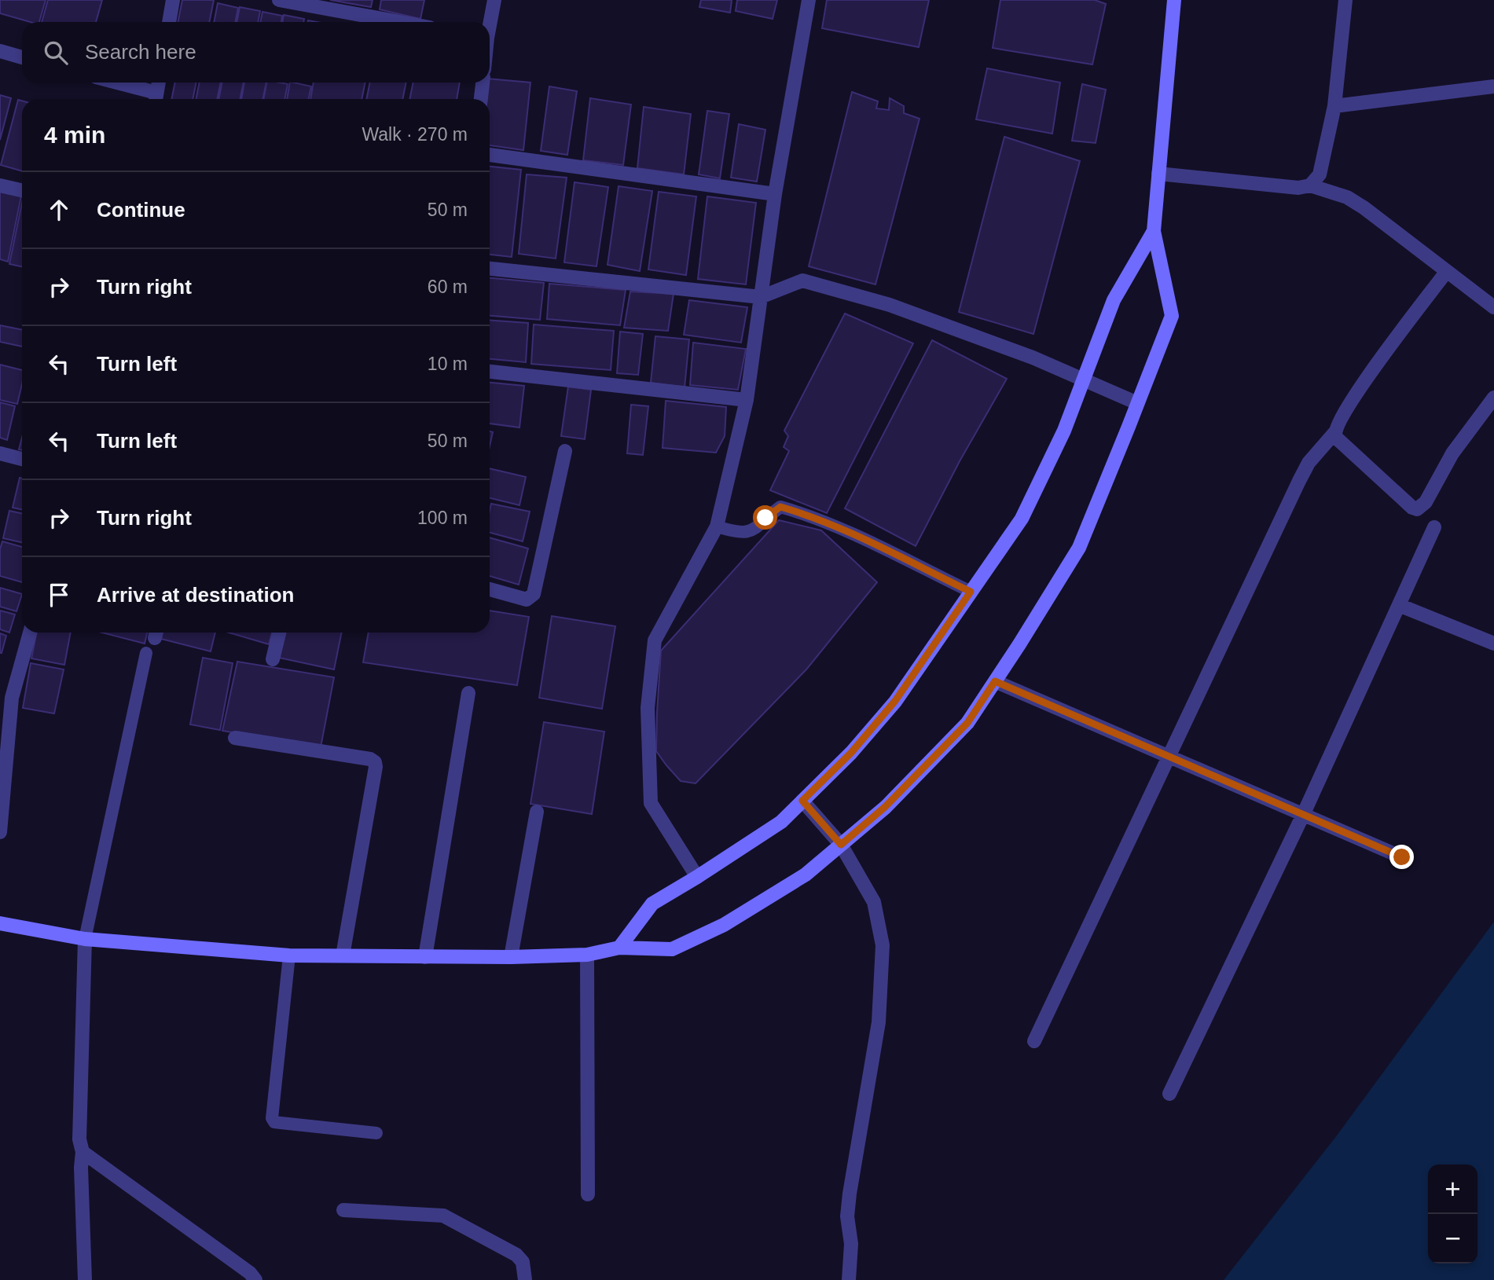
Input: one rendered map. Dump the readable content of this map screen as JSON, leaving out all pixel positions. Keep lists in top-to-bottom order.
{
  "page": {
    "search": "Search here",
    "heading": ["4 min", "Walk · 270 m"],
    "list": [
      ["Continue", "50 m"],
      ["Turn right", "60 m"],
      ["Turn left", "10 m"],
      ["Turn left", "50 m"],
      ["Turn right", "100 m"],
      "Arrive at destination"
    ],
    "map_buttons": ["+", "−"]
  }
}
